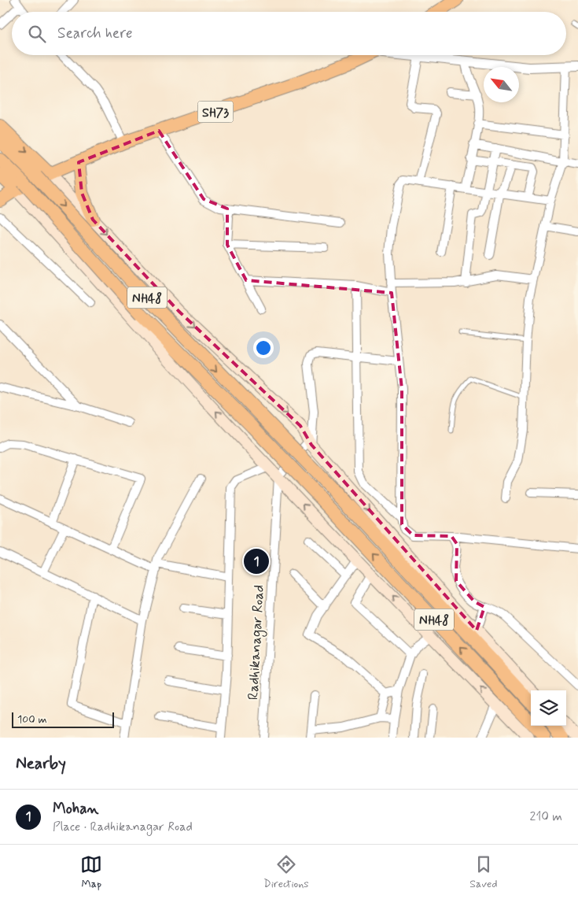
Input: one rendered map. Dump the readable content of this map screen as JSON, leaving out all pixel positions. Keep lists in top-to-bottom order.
{
  "streets": {
    "main road": ["SH73", "NH48"],
    "street": ["Radhikanagar Road"]
  },
  "scale_bar": "100 m",
  "north": "top left",
  "page": {
    "search": "Search here",
    "pins": "1",
    "scale": "100 m",
    "heading": "Nearby",
    "list": [
      {
        "mark": "1",
        "name": "Mohan",
        "note": "Place · Radhikanagar Road",
        "value": "210 m"
      }
    ],
    "nav": ["Map", "Directions", "Saved"]
  }
}
